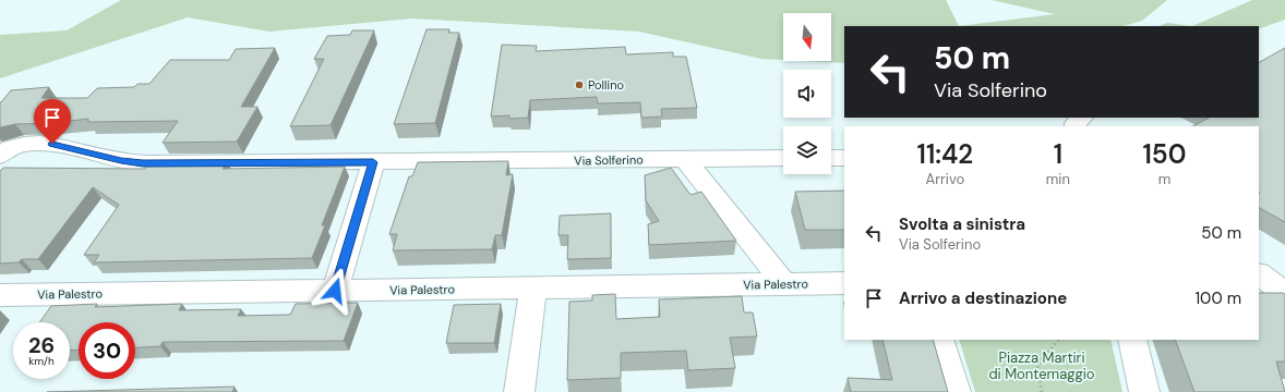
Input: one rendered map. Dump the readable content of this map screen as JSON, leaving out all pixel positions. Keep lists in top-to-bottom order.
{
  "streets": {
    "street": ["Via Solferino", "Via Palestro"]
  },
  "parks": ["Piazza Martiri di Montemaggio"],
  "places": ["Pollino"],
  "north": "bottom",
  "page": {
    "turn": ["50 m", "Via Solferino"],
    "eta": [
      "11:42",
      "Arrivo",
      "1",
      "min",
      "150",
      "m"
    ],
    "list": [
      {
        "name": "Svolta a sinistra",
        "note": "Via Solferino",
        "value": "50 m"
      },
      {
        "name": "Arrivo a destinazione",
        "value": "100 m"
      }
    ],
    "speed": "26 km/h",
    "limit": "30"
  }
}
